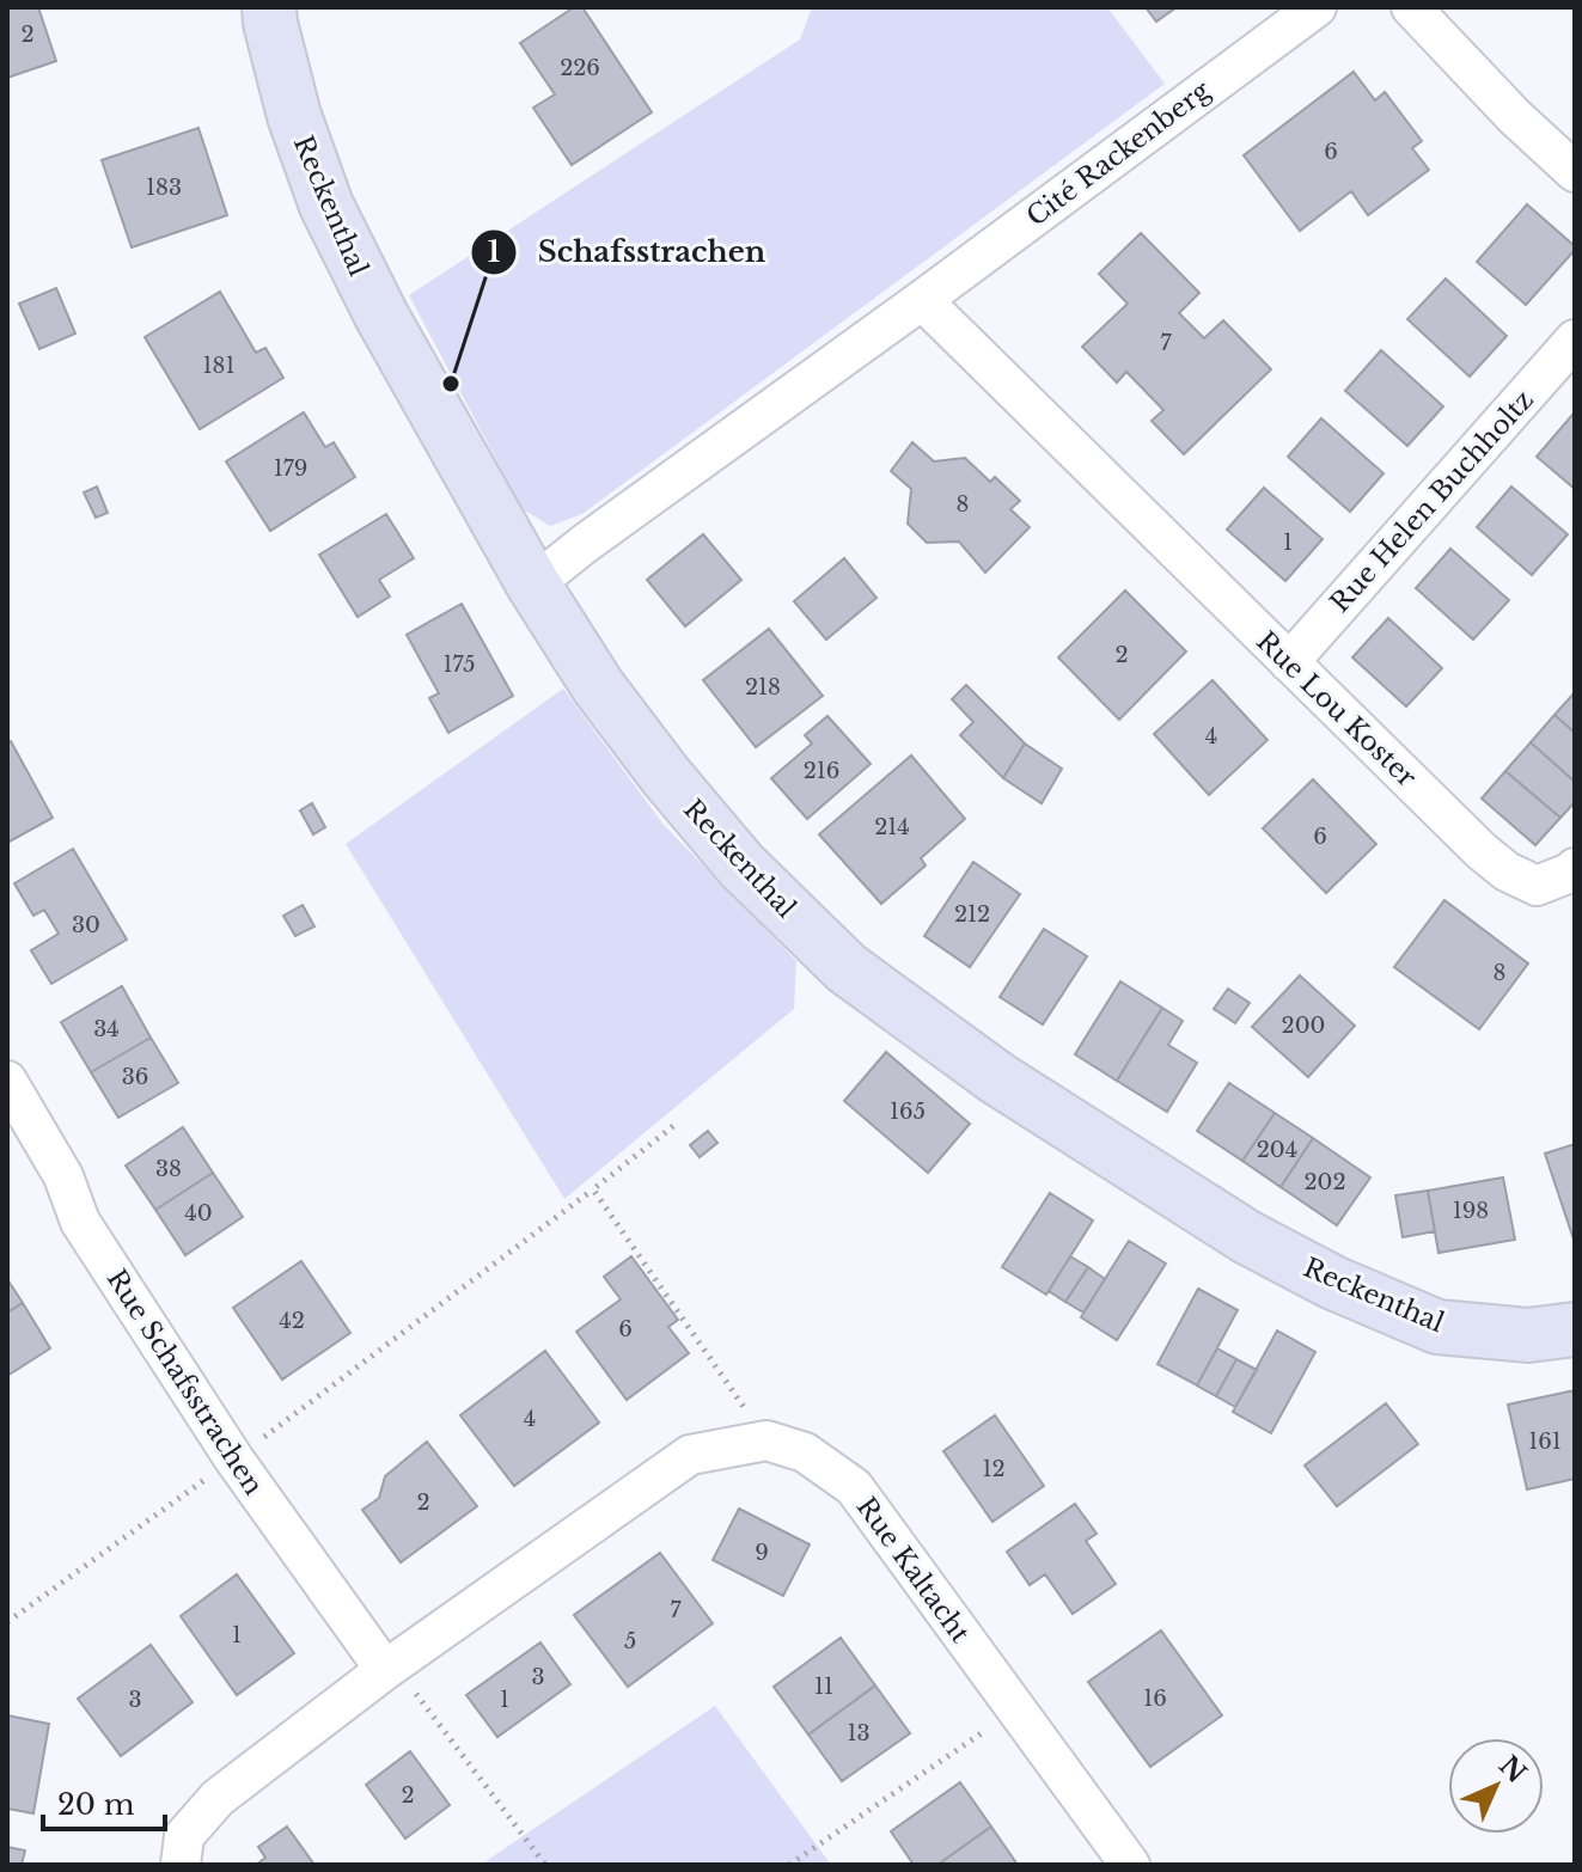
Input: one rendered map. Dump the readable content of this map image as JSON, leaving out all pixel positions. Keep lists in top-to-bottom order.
{
  "streets": {
    "main road": ["Reckenthal"],
    "street": [
      "Cité Rackenberg",
      "Rue Helen Buchholtz",
      "Rue Lou Koster",
      "Rue Schafsstrachen",
      "Rue Kaltacht"
    ]
  },
  "crossings": [
    ["Cité Rackenberg", "Reckenthal"],
    ["Cité Rackenberg", "Rue Lou Koster"],
    ["Rue Helen Buchholtz", "Rue Lou Koster"]
  ],
  "places": ["Schafsstrachen"],
  "house_numbers": [
    "2",
    "226",
    "6",
    "183",
    "7",
    "181",
    "179",
    "8",
    "1",
    "2",
    "175",
    "218",
    "4",
    "216",
    "214",
    "6",
    "212",
    "30",
    "8",
    "200",
    "34",
    "36",
    "165",
    "204",
    "38",
    "202",
    "198",
    "40",
    "42",
    "6",
    "4",
    "161",
    "12",
    "2",
    "9",
    "7",
    "1",
    "5",
    "3",
    "11",
    "16",
    "3",
    "1",
    "13",
    "2"
  ],
  "scale_bar": "20 m",
  "north": "top right"
}
